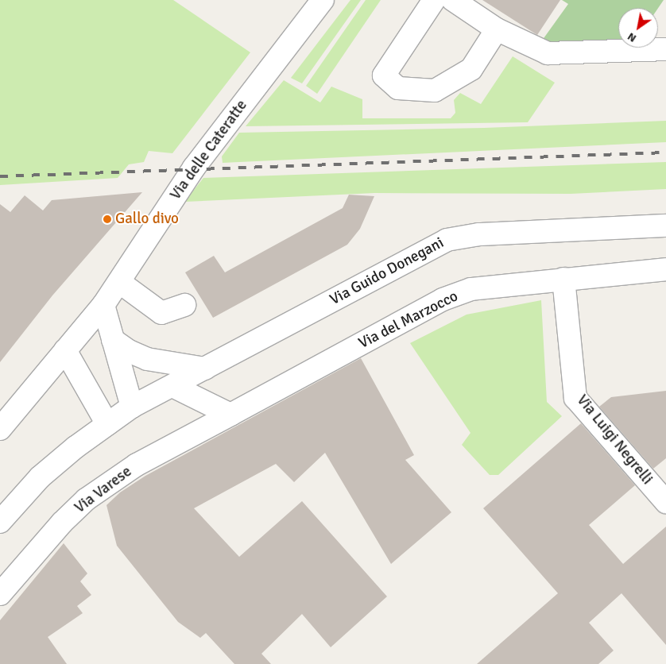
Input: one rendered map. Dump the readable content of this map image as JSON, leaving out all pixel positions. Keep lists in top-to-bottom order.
{
  "streets": {
    "street": [
      "Via delle Cateratte",
      "Via Guido Donegani",
      "Via del Marzocco",
      "Via Luigi Negrelli",
      "Via Varese"
    ]
  },
  "crossings": [
    ["Via del Marzocco", "Via Luigi Negrelli"],
    ["Via del Marzocco", "Via Varese"]
  ],
  "places": ["Gallo divo"],
  "north": "bottom left"
}
